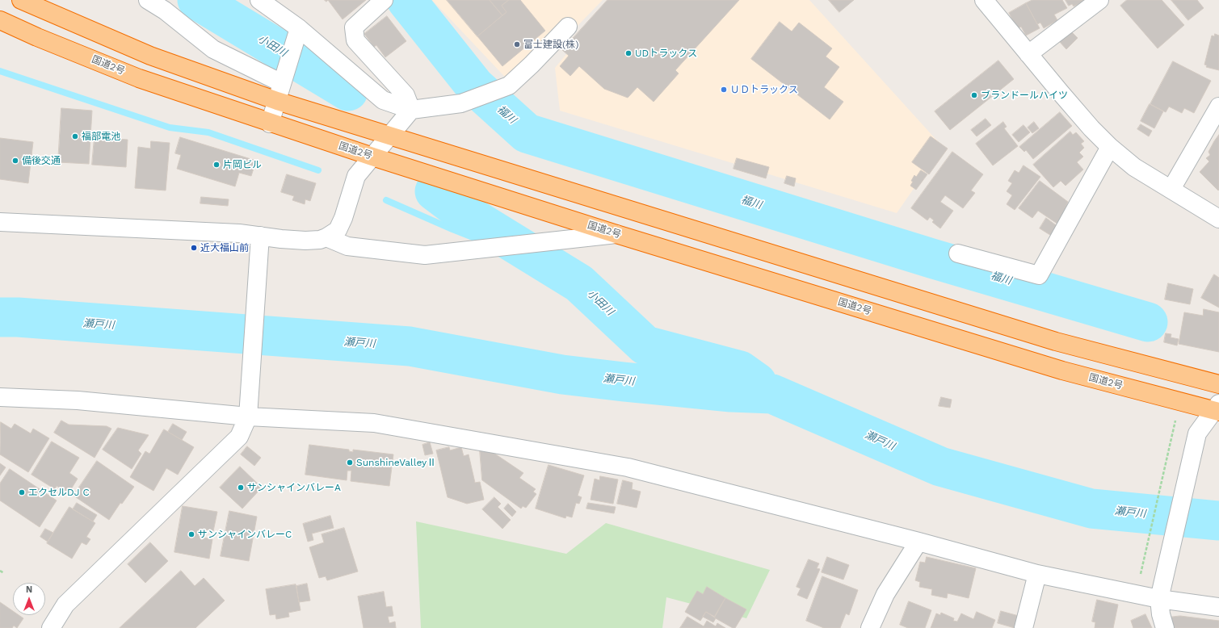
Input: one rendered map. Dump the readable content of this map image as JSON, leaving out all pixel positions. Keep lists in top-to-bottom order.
{
  "streets": {
    "highway": ["国道2号"]
  },
  "water": ["小田川", "福川", "瀬戸川"],
  "places": [
    "富士建設(株)",
    "UDトラックス",
    "ＵＤトラックス",
    "ブランドールハイツ",
    "福部電池",
    "備後交通",
    "片岡ビル",
    "近大福山前",
    "SunshineValleyⅡ",
    "サンシャインバレーA",
    "エクセルDJ C",
    "サンシャインバレーC"
  ],
  "north": "top"
}
